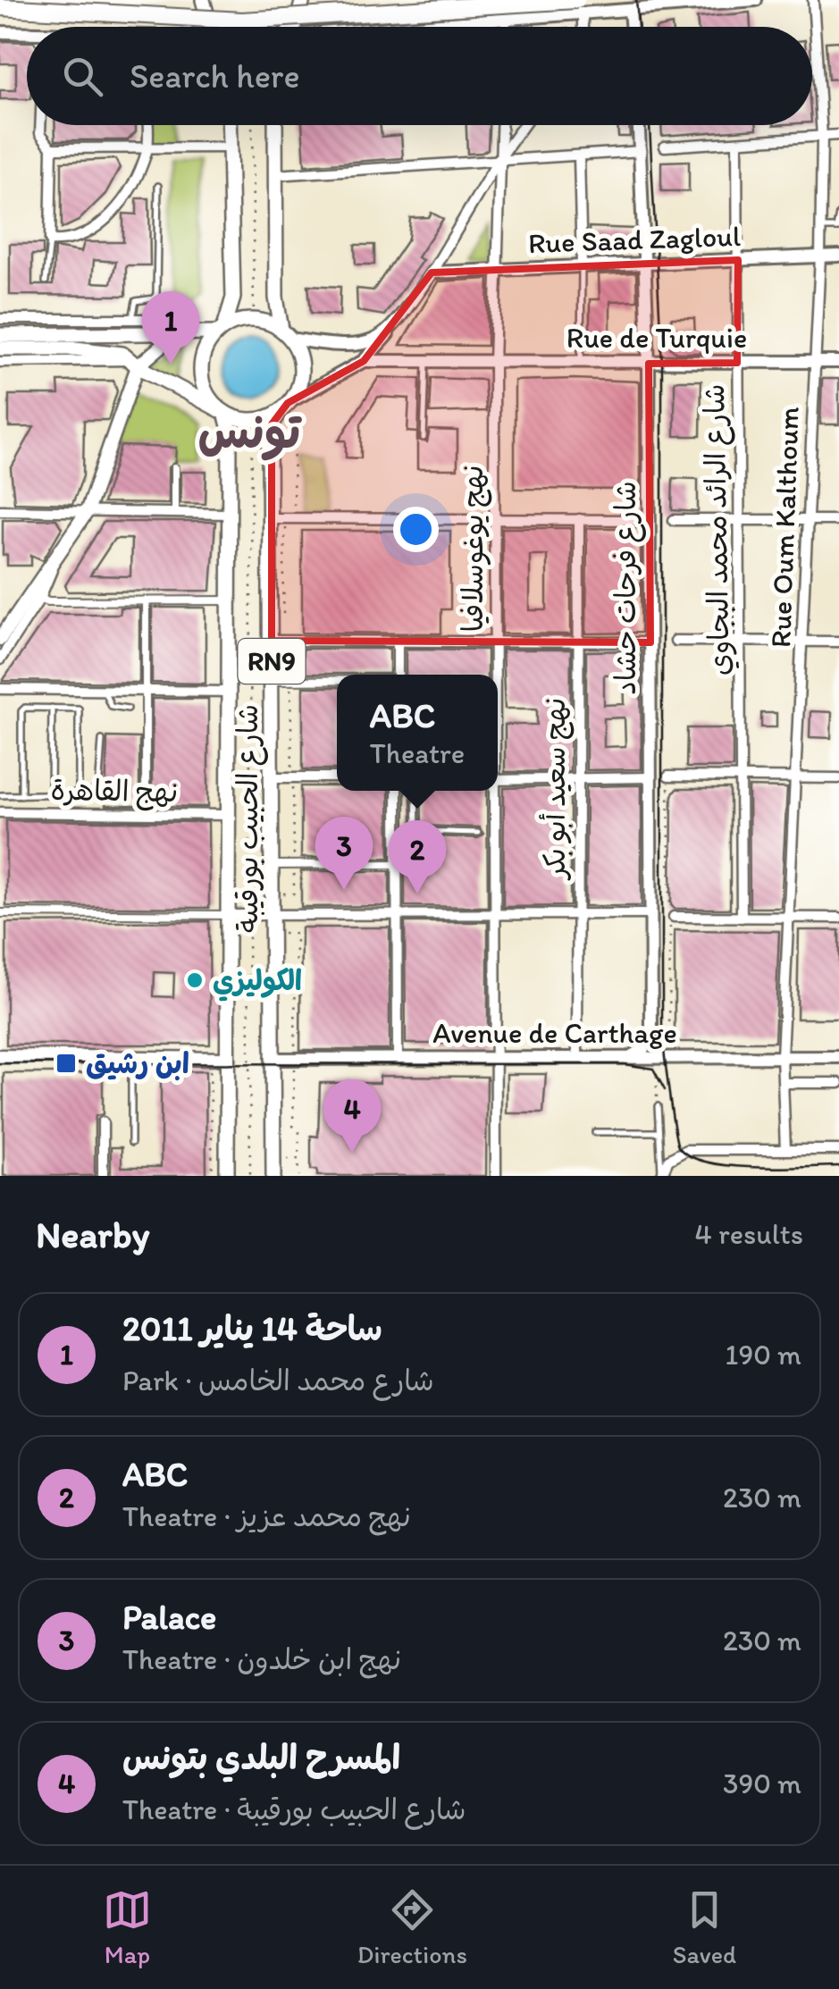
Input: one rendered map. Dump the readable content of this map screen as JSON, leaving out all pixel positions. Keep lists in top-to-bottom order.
{
  "streets": {
    "main road": ["RN9", "شارع الحبيب بورقيبة"],
    "street": [
      "Rue Saad Zagloul",
      "Rue de Turquie",
      "Rue Oum Kalthoum",
      "شارع الرائد محمد البجاوي",
      "نهج يوغوسلافيا",
      "شارع فرحات حشاد",
      "نهج سعيد أبو بكر",
      "نهج القاهرة",
      "Avenue de Carthage"
    ]
  },
  "crossings": [
    ["Rue Saad Zagloul", "Rue Oum Kalthoum"],
    ["Rue Saad Zagloul", "شارع الرائد محمد البجاوي"],
    ["Rue Saad Zagloul", "نهج يوغوسلافيا"],
    ["Rue Saad Zagloul", "شارع فرحات حشاد"],
    ["Rue de Turquie", "Rue Oum Kalthoum"],
    ["Rue de Turquie", "شارع الرائد محمد البجاوي"],
    ["Rue de Turquie", "نهج يوغوسلافيا"],
    ["Rue de Turquie", "شارع فرحات حشاد"],
    ["Rue Oum Kalthoum", "Avenue de Carthage"],
    ["نهج يوغوسلافيا", "Avenue de Carthage"],
    ["شارع فرحات حشاد", "Avenue de Carthage"],
    ["RN9", "شارع الحبيب بورقيبة"],
    ["نهج سعيد أبو بكر", "Avenue de Carthage"],
    ["نهج القاهرة", "شارع الحبيب بورقيبة"],
    ["شارع الحبيب بورقيبة", "Avenue de Carthage"]
  ],
  "districts": ["تونس"],
  "places": {
    "other": ["الكوليزي"],
    "transit": ["ابن رشيق"]
  },
  "page": {
    "search": "Search here",
    "pins": [
      "1",
      "3",
      "2",
      "4"
    ],
    "popup": ["ABC", "Theatre"],
    "heading": ["Nearby", "4 results"],
    "list": [
      {
        "mark": "1",
        "name": "ساحة 14 يناير 2011",
        "note": "Park · شارع محمد الخامس",
        "value": "190 m"
      },
      {
        "mark": "2",
        "name": "ABC",
        "note": "Theatre · نهج محمد عزيز",
        "value": "230 m"
      },
      {
        "mark": "3",
        "name": "Palace",
        "note": "Theatre · نهج ابن خلدون",
        "value": "230 m"
      },
      {
        "mark": "4",
        "name": "المسرح البلدي بتونس",
        "note": "Theatre · شارع الحبيب بورقيبة",
        "value": "390 m"
      }
    ],
    "nav": ["Map", "Directions", "Saved"]
  }
}
